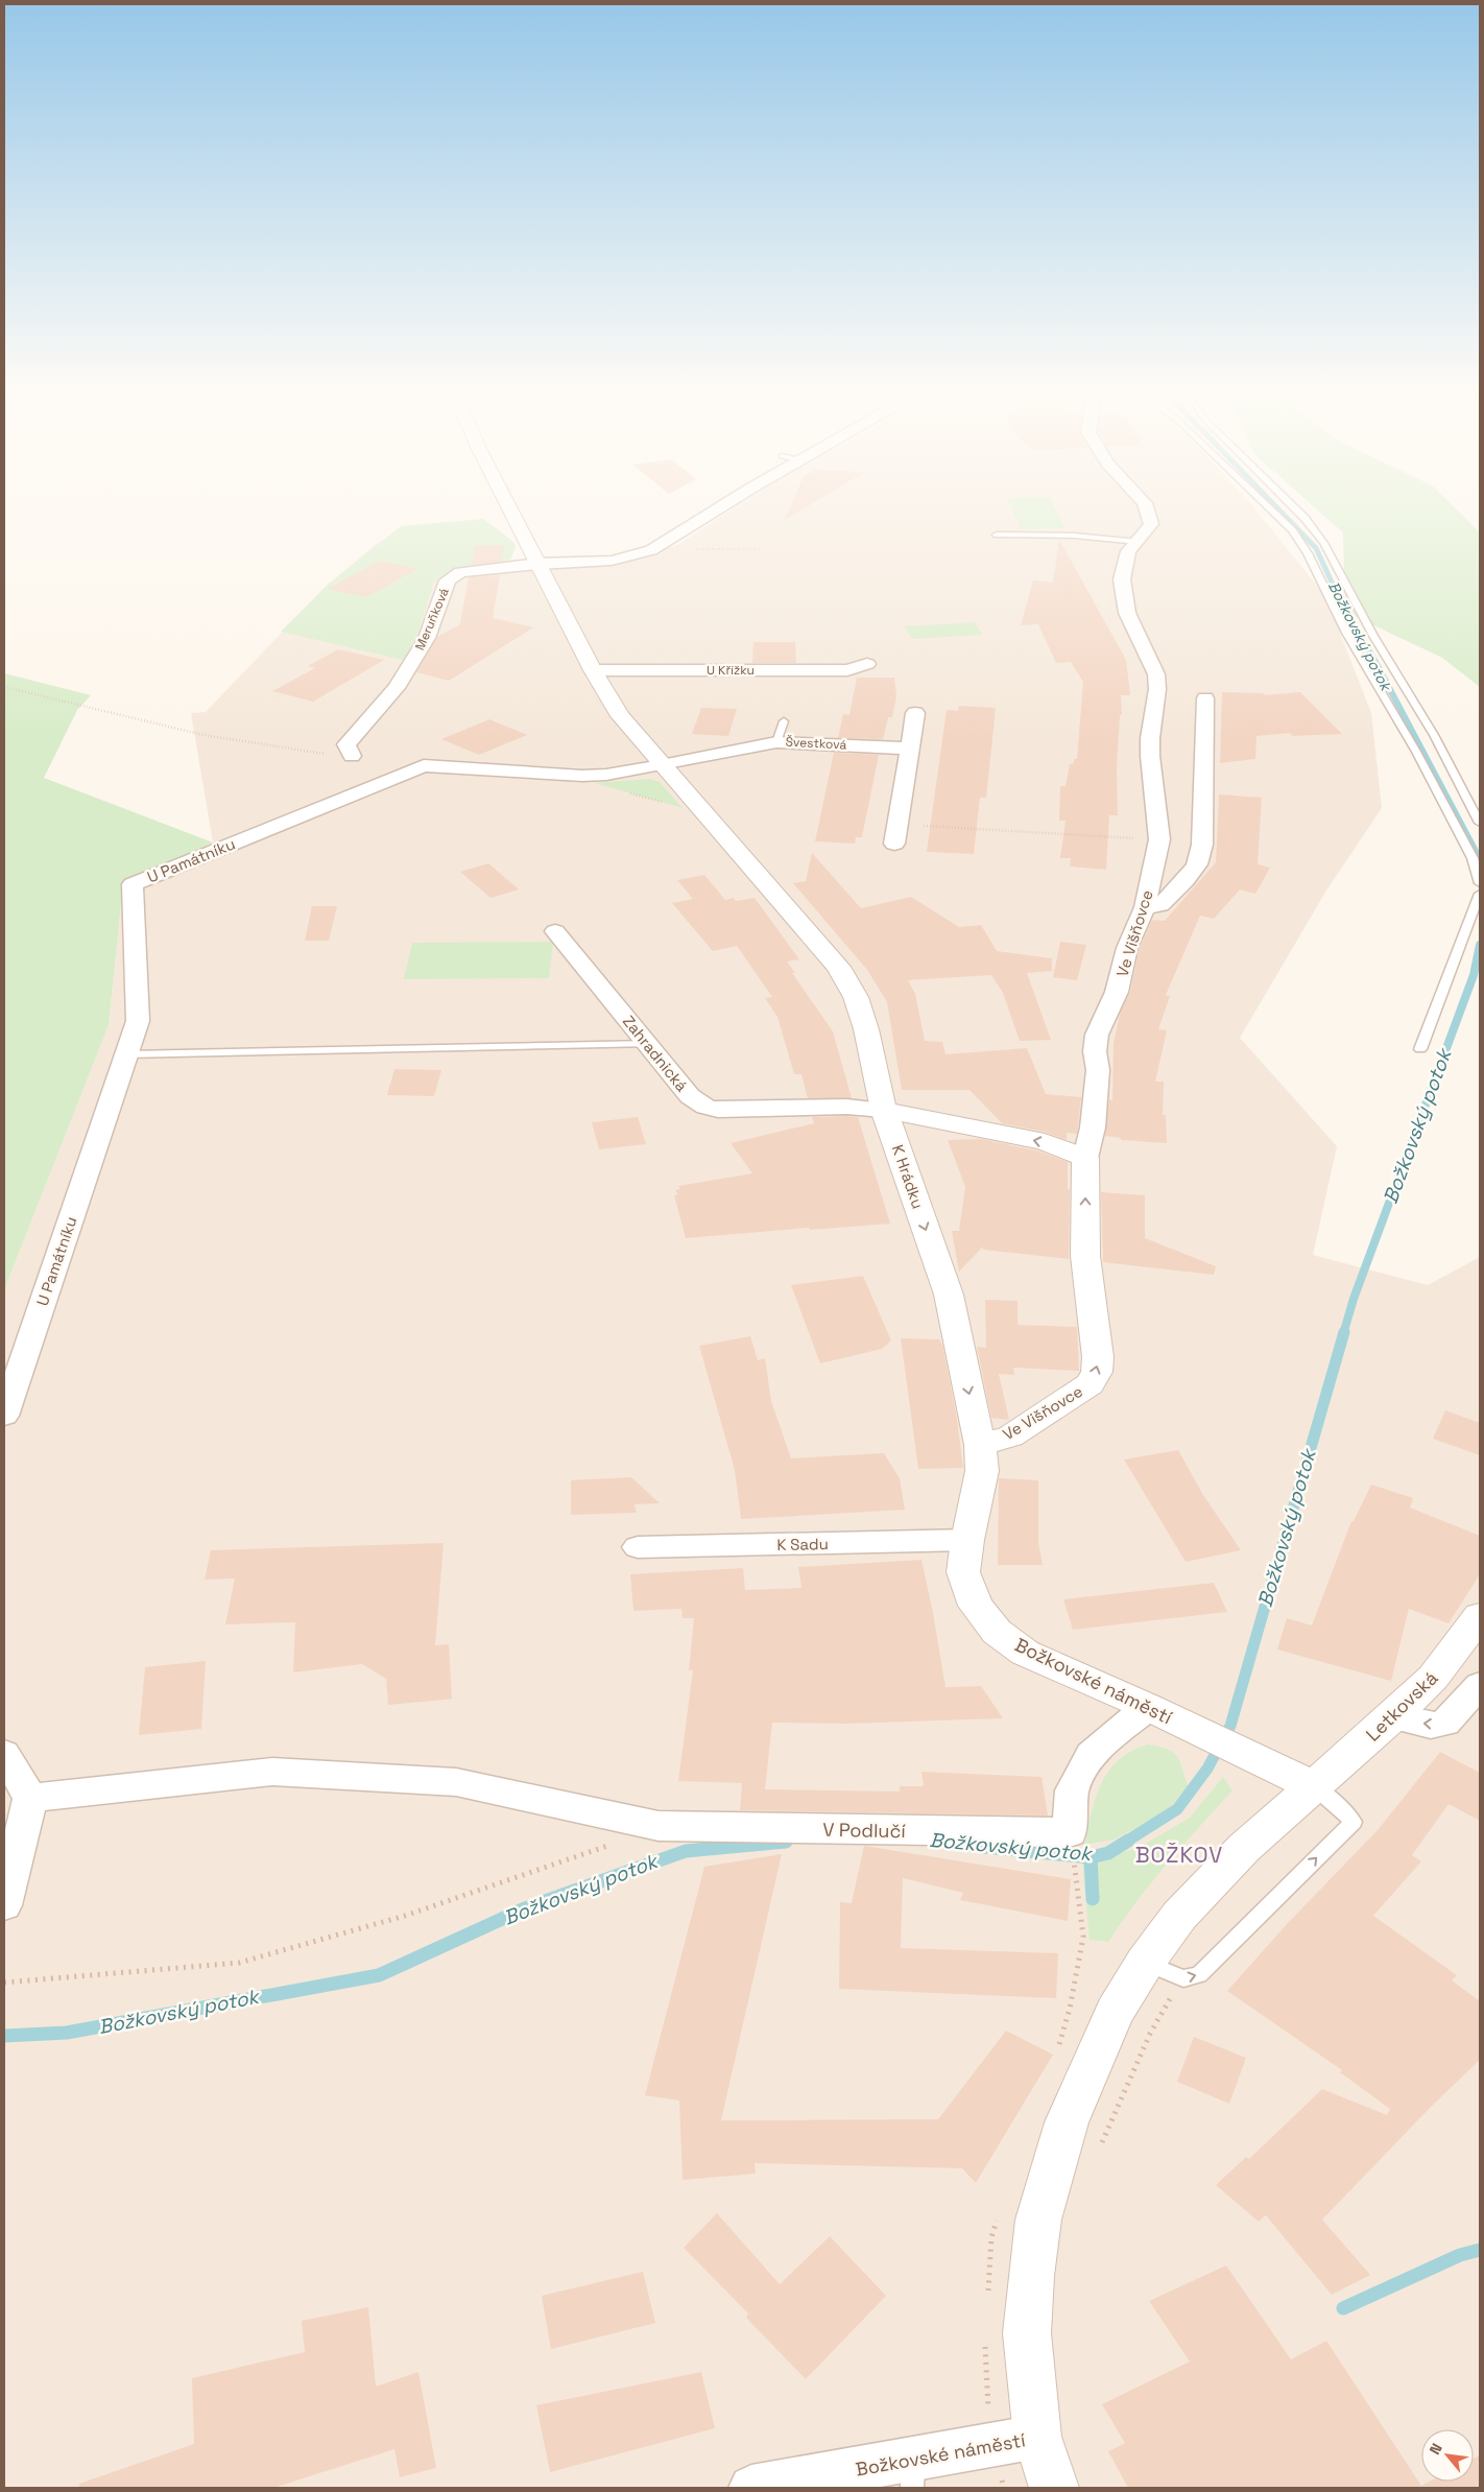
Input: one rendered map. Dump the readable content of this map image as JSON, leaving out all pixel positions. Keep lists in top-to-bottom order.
{
  "streets": {
    "street": [
      "Meruňková",
      "U Křížku",
      "Švestková",
      "U Památníku",
      "Ve Višňovce",
      "Zahradnická",
      "K Hrádku",
      "K Sadu",
      "Božkovské náměstí",
      "Letkovská",
      "V Podlučí"
    ]
  },
  "crossings": [
    ["Meruňková", "K Hrádku"],
    ["U Křížku", "K Hrádku"],
    ["Švestková", "U Památníku"],
    ["Švestková", "K Hrádku"],
    ["U Památníku", "K Hrádku"],
    ["Ve Višňovce", "K Hrádku"],
    ["Ve Višňovce", "Božkovské náměstí"],
    ["Zahradnická", "K Hrádku"],
    ["K Hrádku", "Božkovské náměstí"],
    ["K Sadu", "Božkovské náměstí"],
    ["Božkovské náměstí", "Letkovská"],
    ["Božkovské náměstí", "V Podlučí"]
  ],
  "districts": ["BOŽKOV"],
  "water": ["Božkovský potok"],
  "north": "top left"
}
